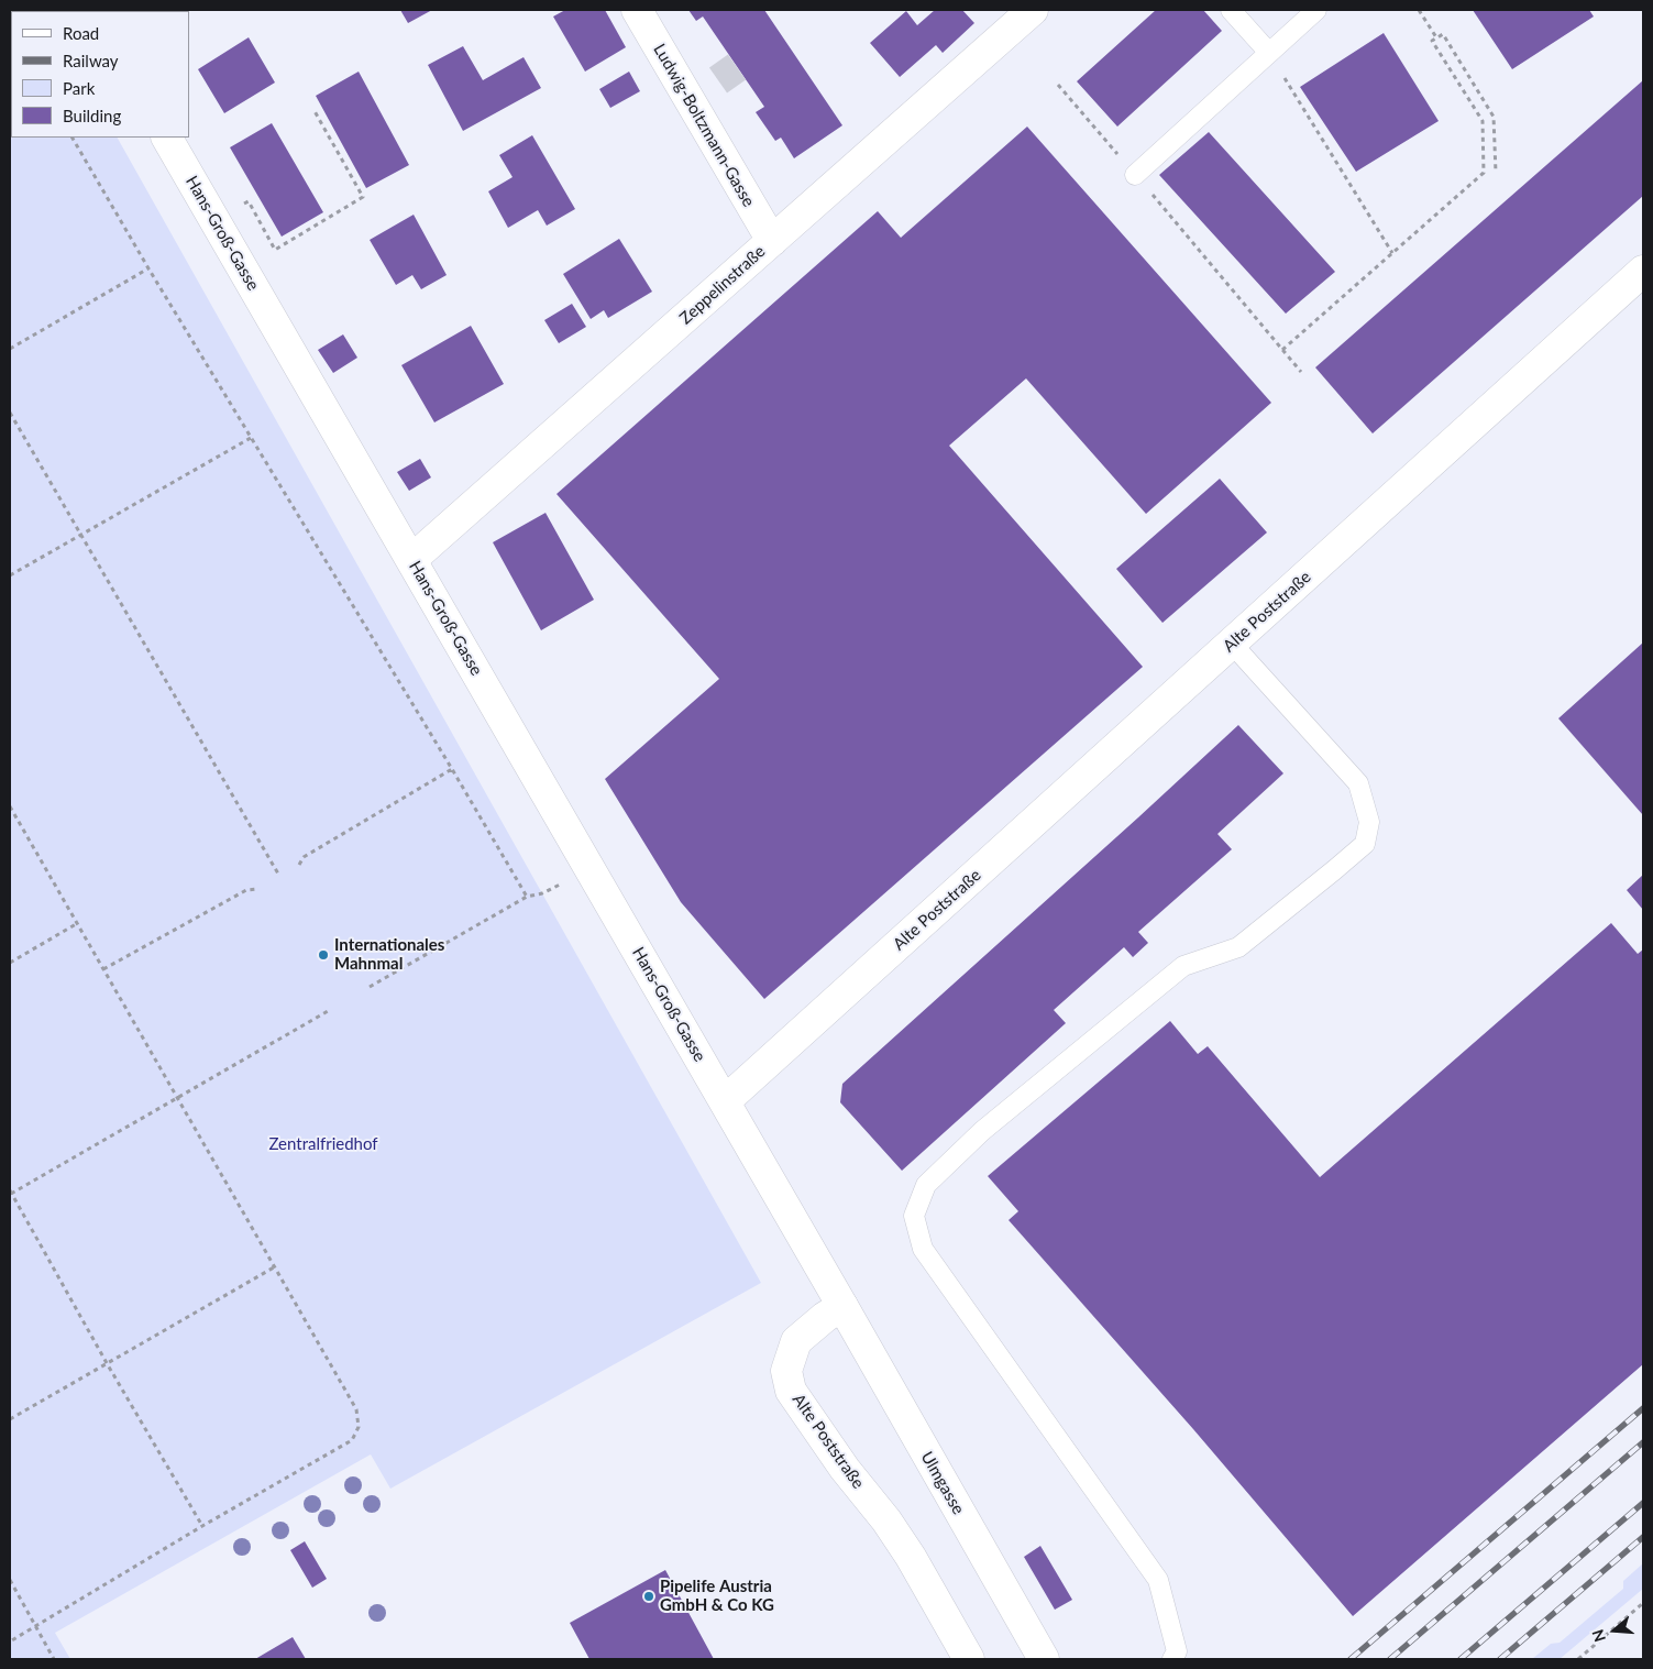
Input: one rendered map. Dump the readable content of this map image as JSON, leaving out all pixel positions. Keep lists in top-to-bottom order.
{
  "streets": {
    "street": [
      "Ludwig-Boltzmann-Gasse",
      "Hans-Groß-Gasse",
      "Zeppelinstraße",
      "Alte Poststraße",
      "Ulmgasse"
    ]
  },
  "crossings": [
    ["Ludwig-Boltzmann-Gasse", "Zeppelinstraße"],
    ["Hans-Groß-Gasse", "Zeppelinstraße"],
    ["Hans-Groß-Gasse", "Alte Poststraße"],
    ["Alte Poststraße", "Ulmgasse"]
  ],
  "parks": ["Zentralfriedhof"],
  "places": ["Internationales Mahnmal", "Pipelife Austria GmbH & Co KG"],
  "legend": [
    "Road",
    "Railway",
    "Park",
    "Building"
  ],
  "north": "left"
}
